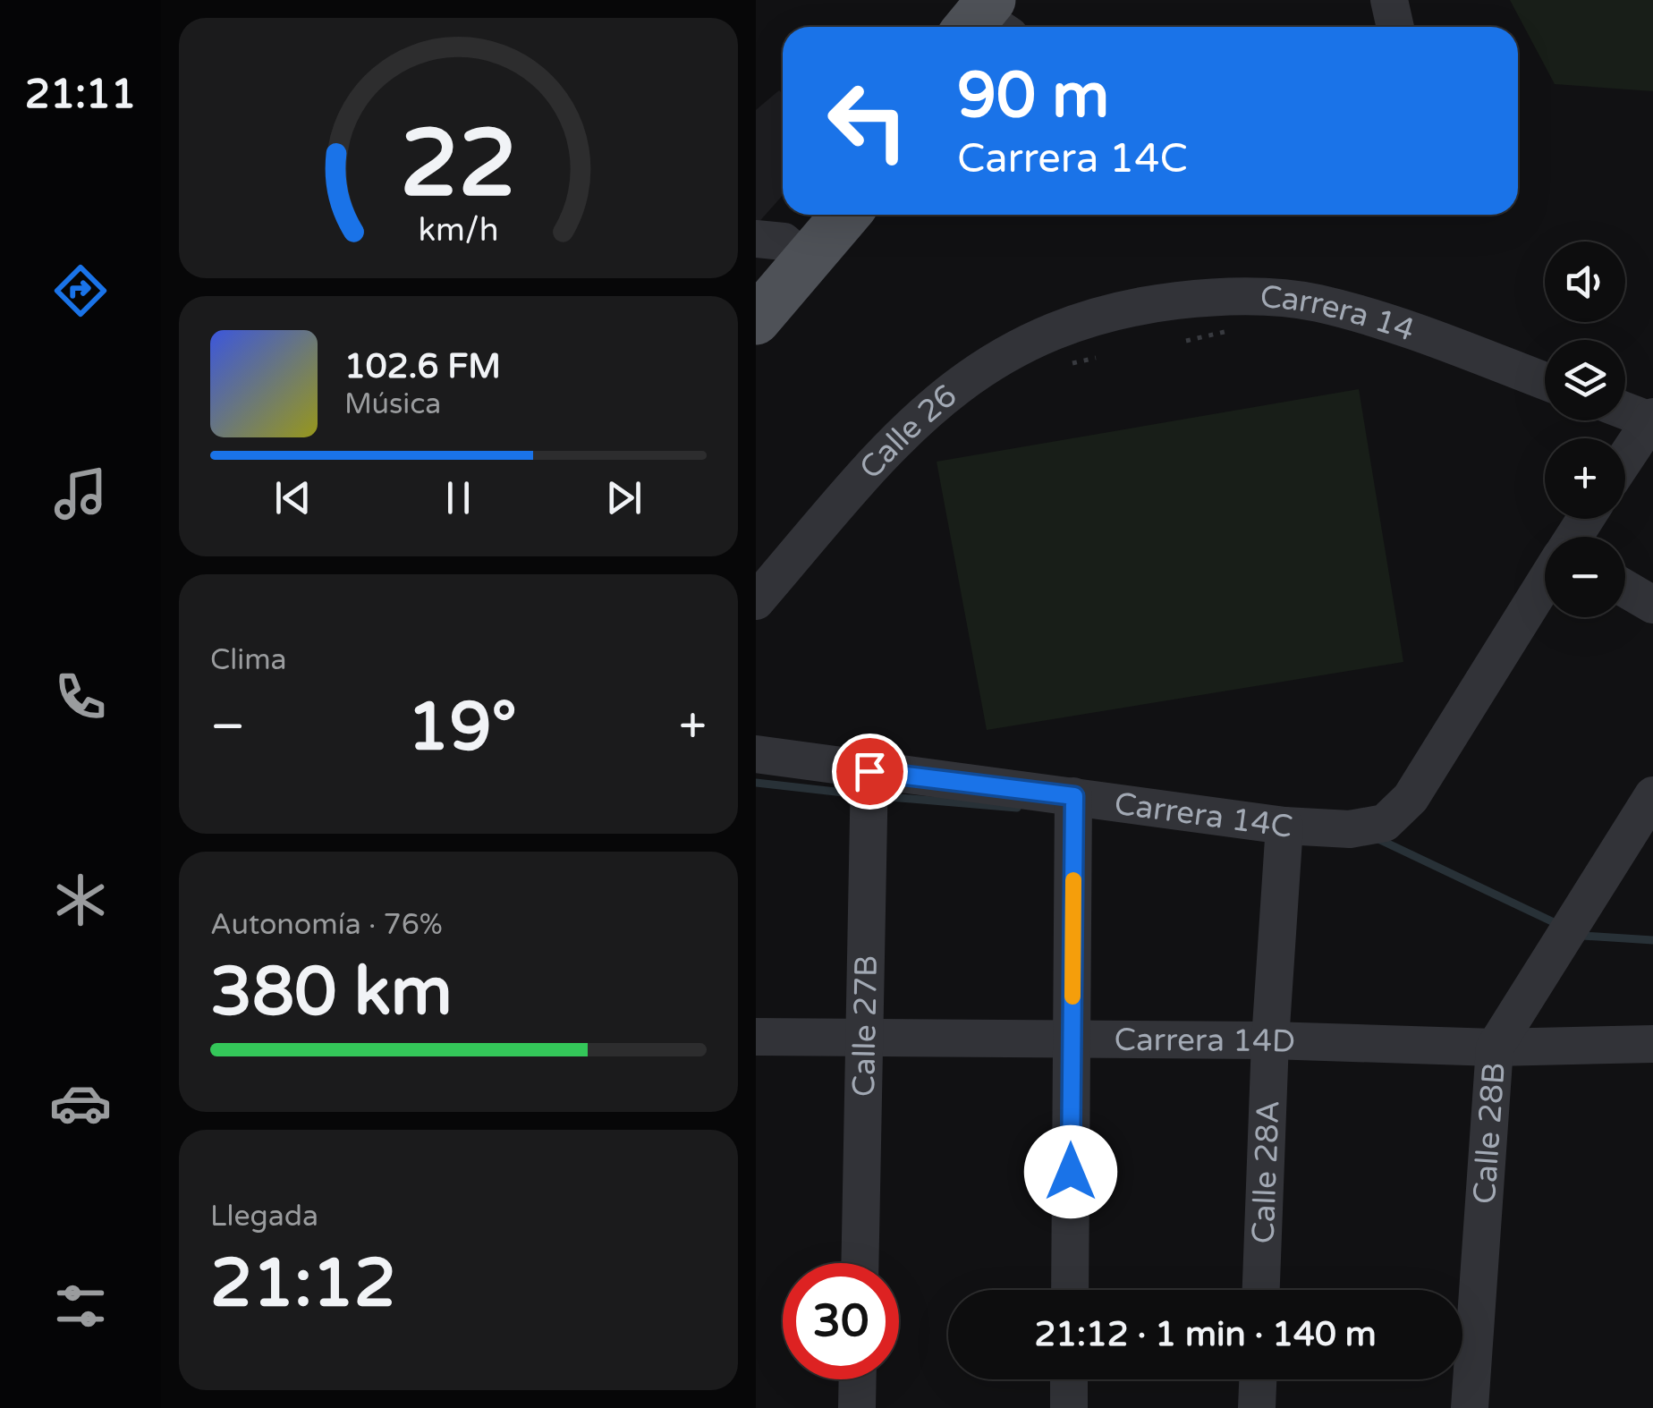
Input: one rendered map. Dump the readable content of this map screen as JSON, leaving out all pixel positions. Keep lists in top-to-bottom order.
{
  "streets": {
    "street": [
      "Carrera 14",
      "Calle 26",
      "Carrera 14C",
      "Calle 27B",
      "Carrera 14D",
      "Calle 28B",
      "Calle 28A"
    ]
  },
  "crossings": [
    ["Carrera 14", "Calle 26"],
    ["Carrera 14C", "Calle 27B"],
    ["Carrera 14C", "Calle 28A"],
    ["Calle 27B", "Carrera 14D"],
    ["Carrera 14D", "Calle 28B"],
    ["Carrera 14D", "Calle 28A"]
  ],
  "page": {
    "tabs": "21:11",
    "turn": ["90 m", "Carrera 14C"],
    "map_buttons": ["+", "−"],
    "song": ["102.6 FM", "Música"],
    "tile": [
      "Clima",
      ["Autonomía · 76%", "380 km"],
      ["Llegada", "21:12"]
    ],
    "heat": ["−", "19°", "+"],
    "limit": "30",
    "trip": "21:12 · 1 min · 140 m",
    "gauge": ["22", "km/h"]
  }
}
